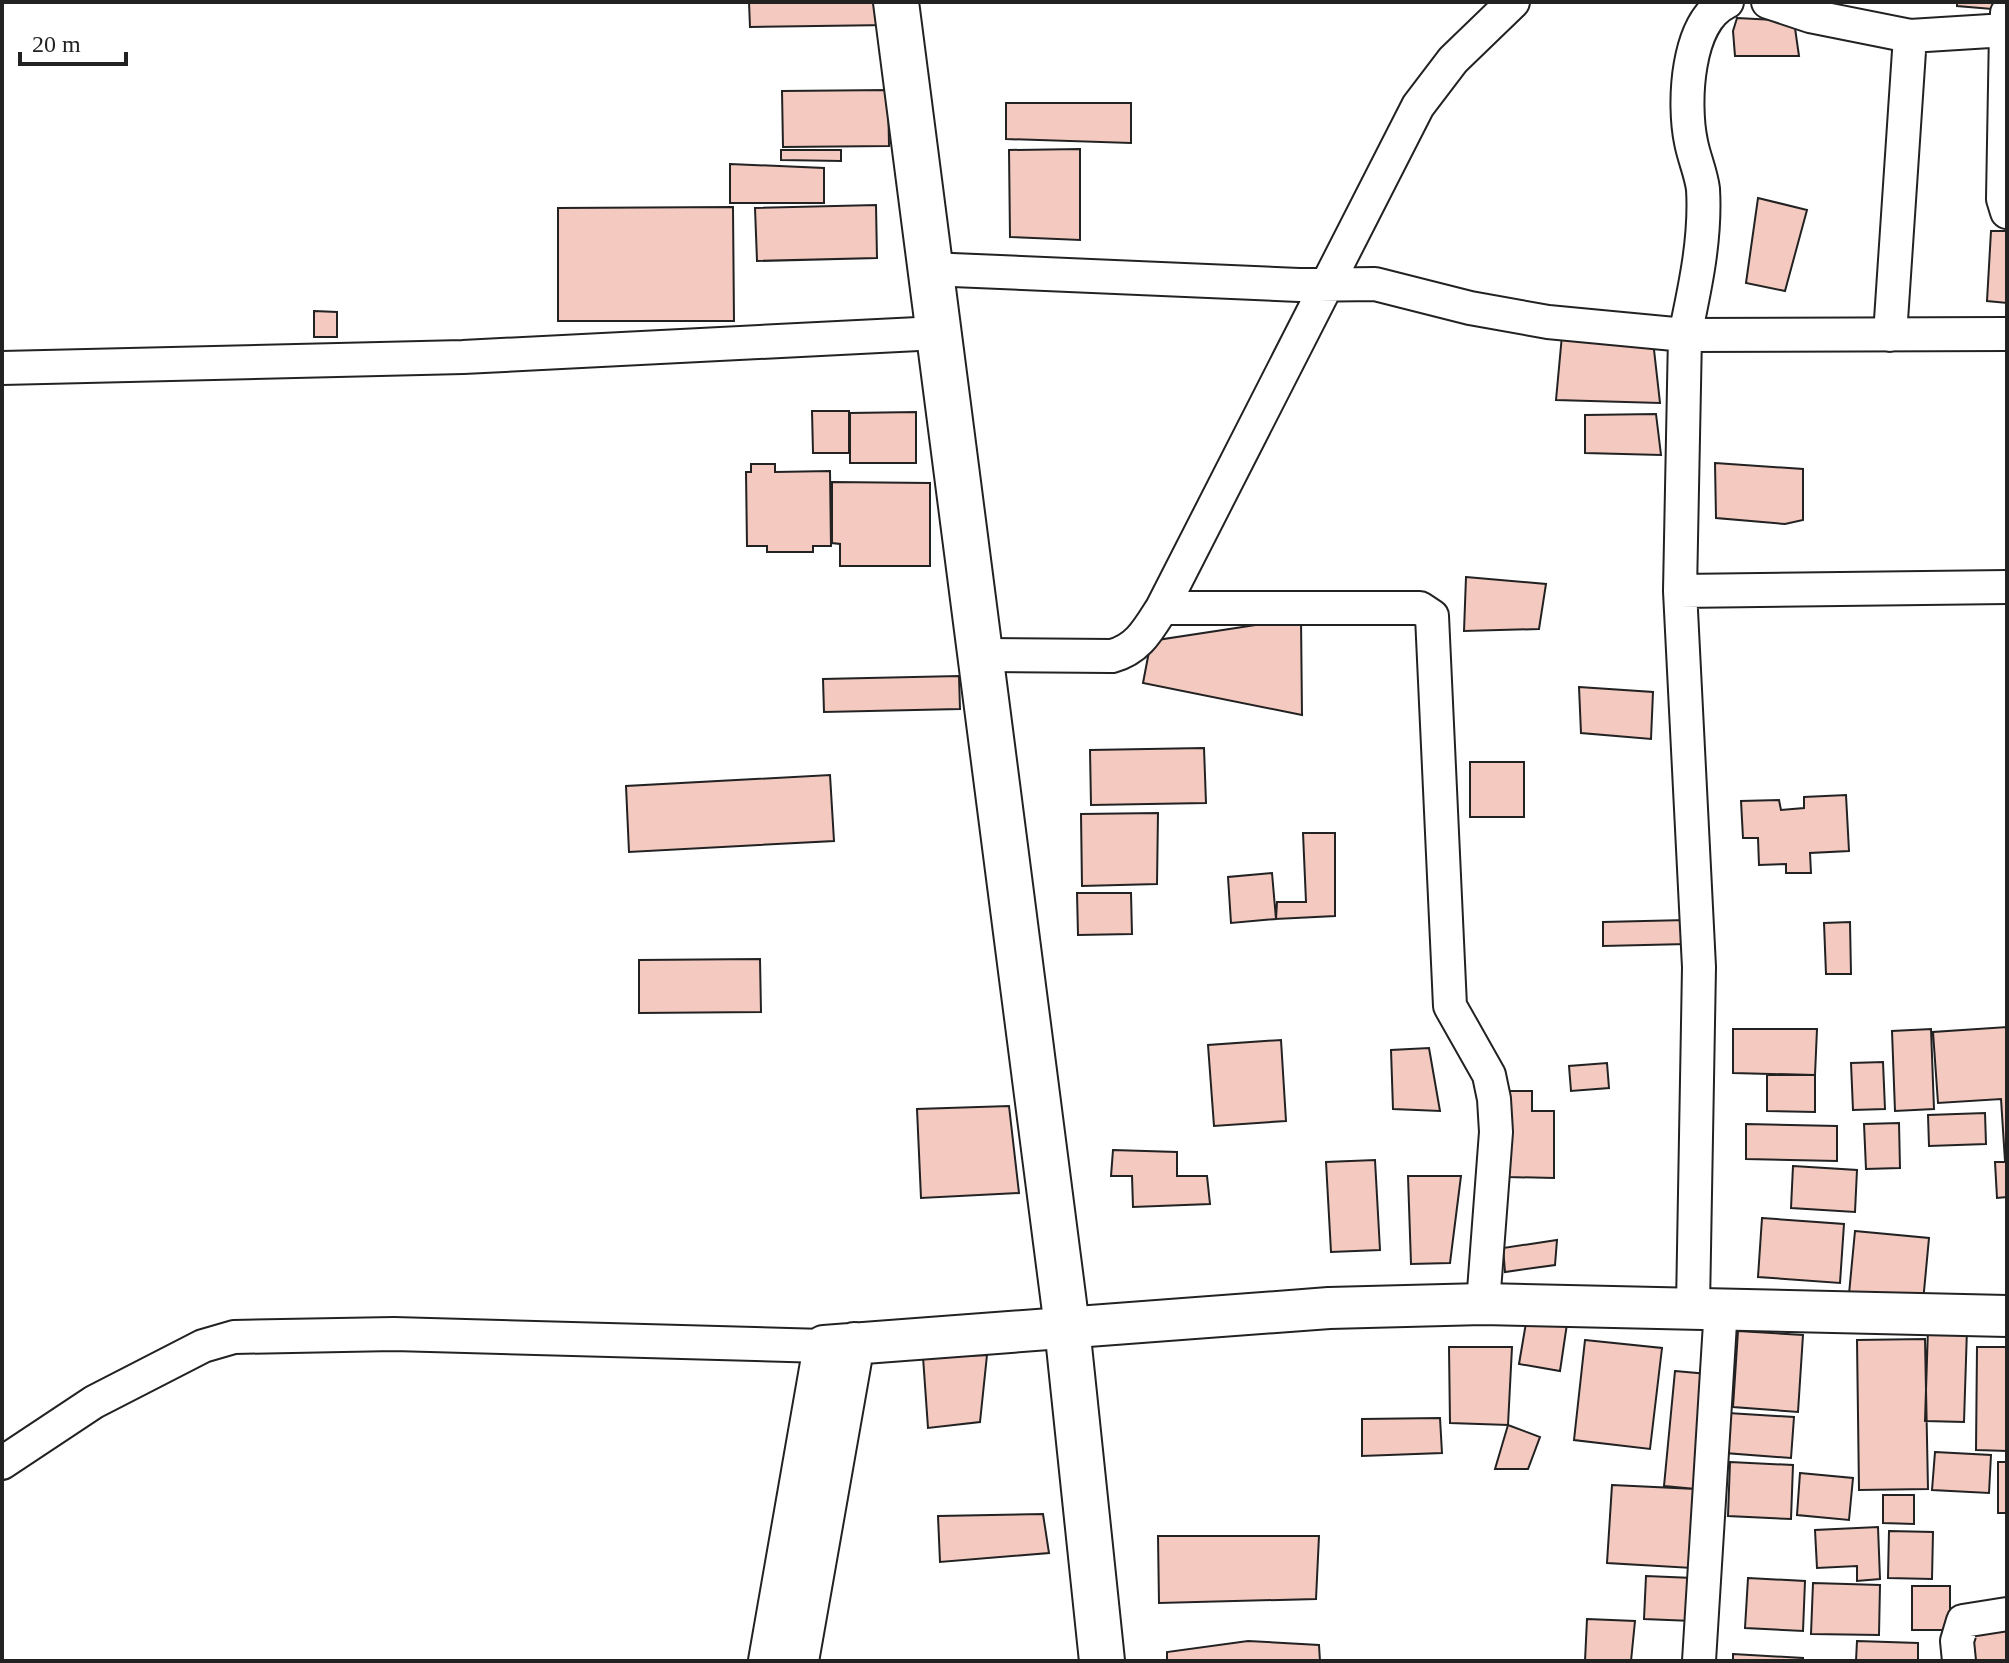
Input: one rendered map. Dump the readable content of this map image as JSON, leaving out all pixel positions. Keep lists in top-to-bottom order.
{
  "scale_bar": "20 m"
}
